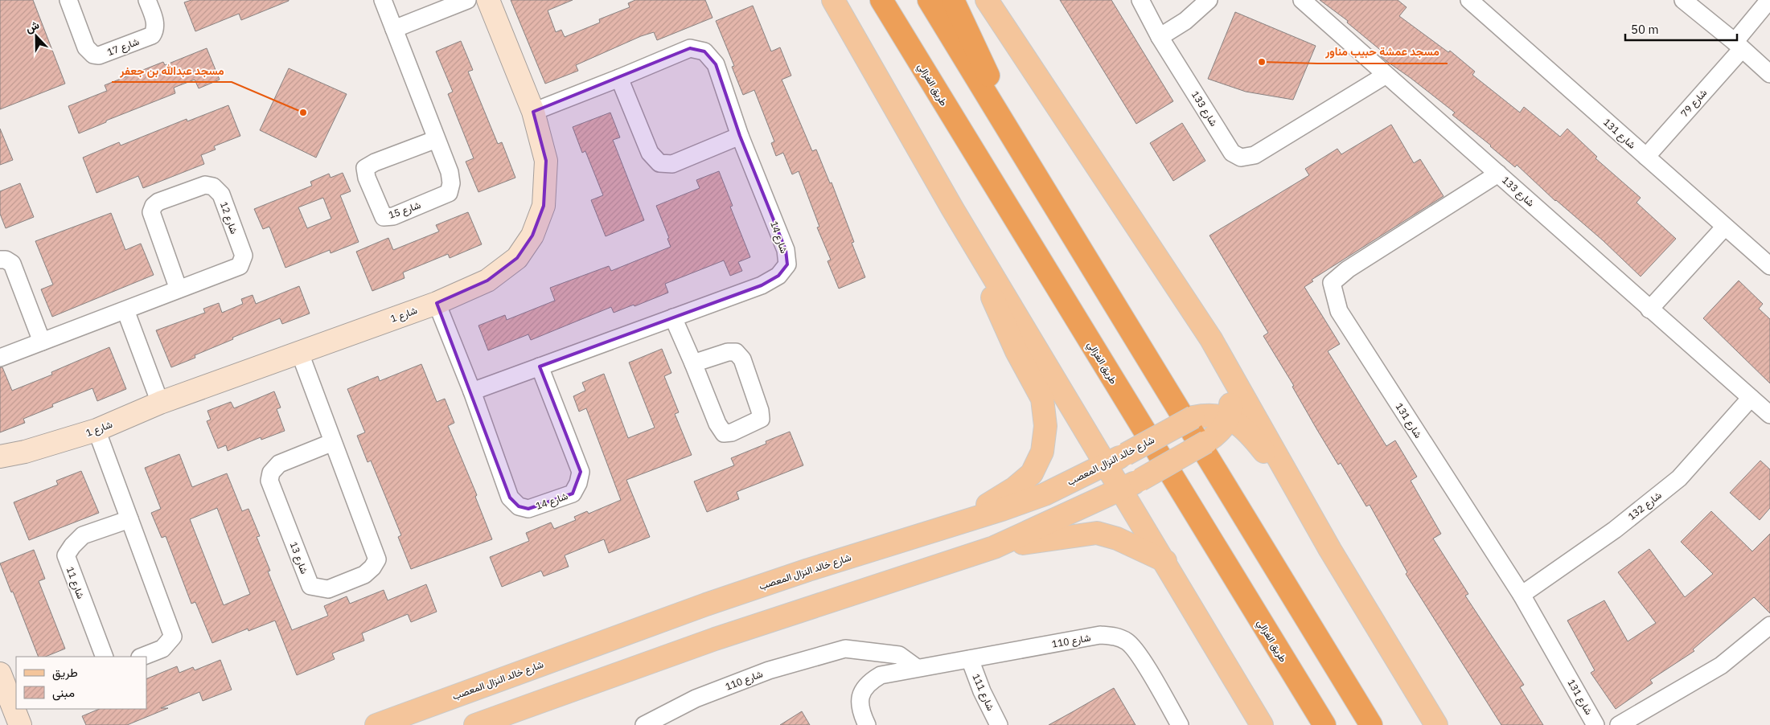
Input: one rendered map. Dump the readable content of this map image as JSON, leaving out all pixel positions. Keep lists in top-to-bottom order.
{
  "streets": {
    "highway": ["طريق الغزالي"],
    "main road": ["شارع خالد النزال المعصب"],
    "street": [
      "شارع 17",
      "شارع 79",
      "شارع 133",
      "شارع 131",
      "شارع 15",
      "شارع 12",
      "شارع 14",
      "شارع 1",
      "شارع 132",
      "شارع 13",
      "شارع 11",
      "شارع 110",
      "شارع 111"
    ]
  },
  "crossings": [
    ["شارع 79", "شارع 131"],
    ["شارع 133", "شارع 131"],
    ["شارع 133", "شارع 132"],
    ["شارع 131", "شارع 132"],
    ["شارع 14", "شارع 1"],
    ["شارع 1", "شارع 13"],
    ["شارع 110", "شارع 111"]
  ],
  "places": ["مسجد عمشة حبيب مناور", "مسجد عبدالله بن جعفر"],
  "legend": ["طريق", "مبنى"],
  "scale_bar": "50 m",
  "north": "top"
}
